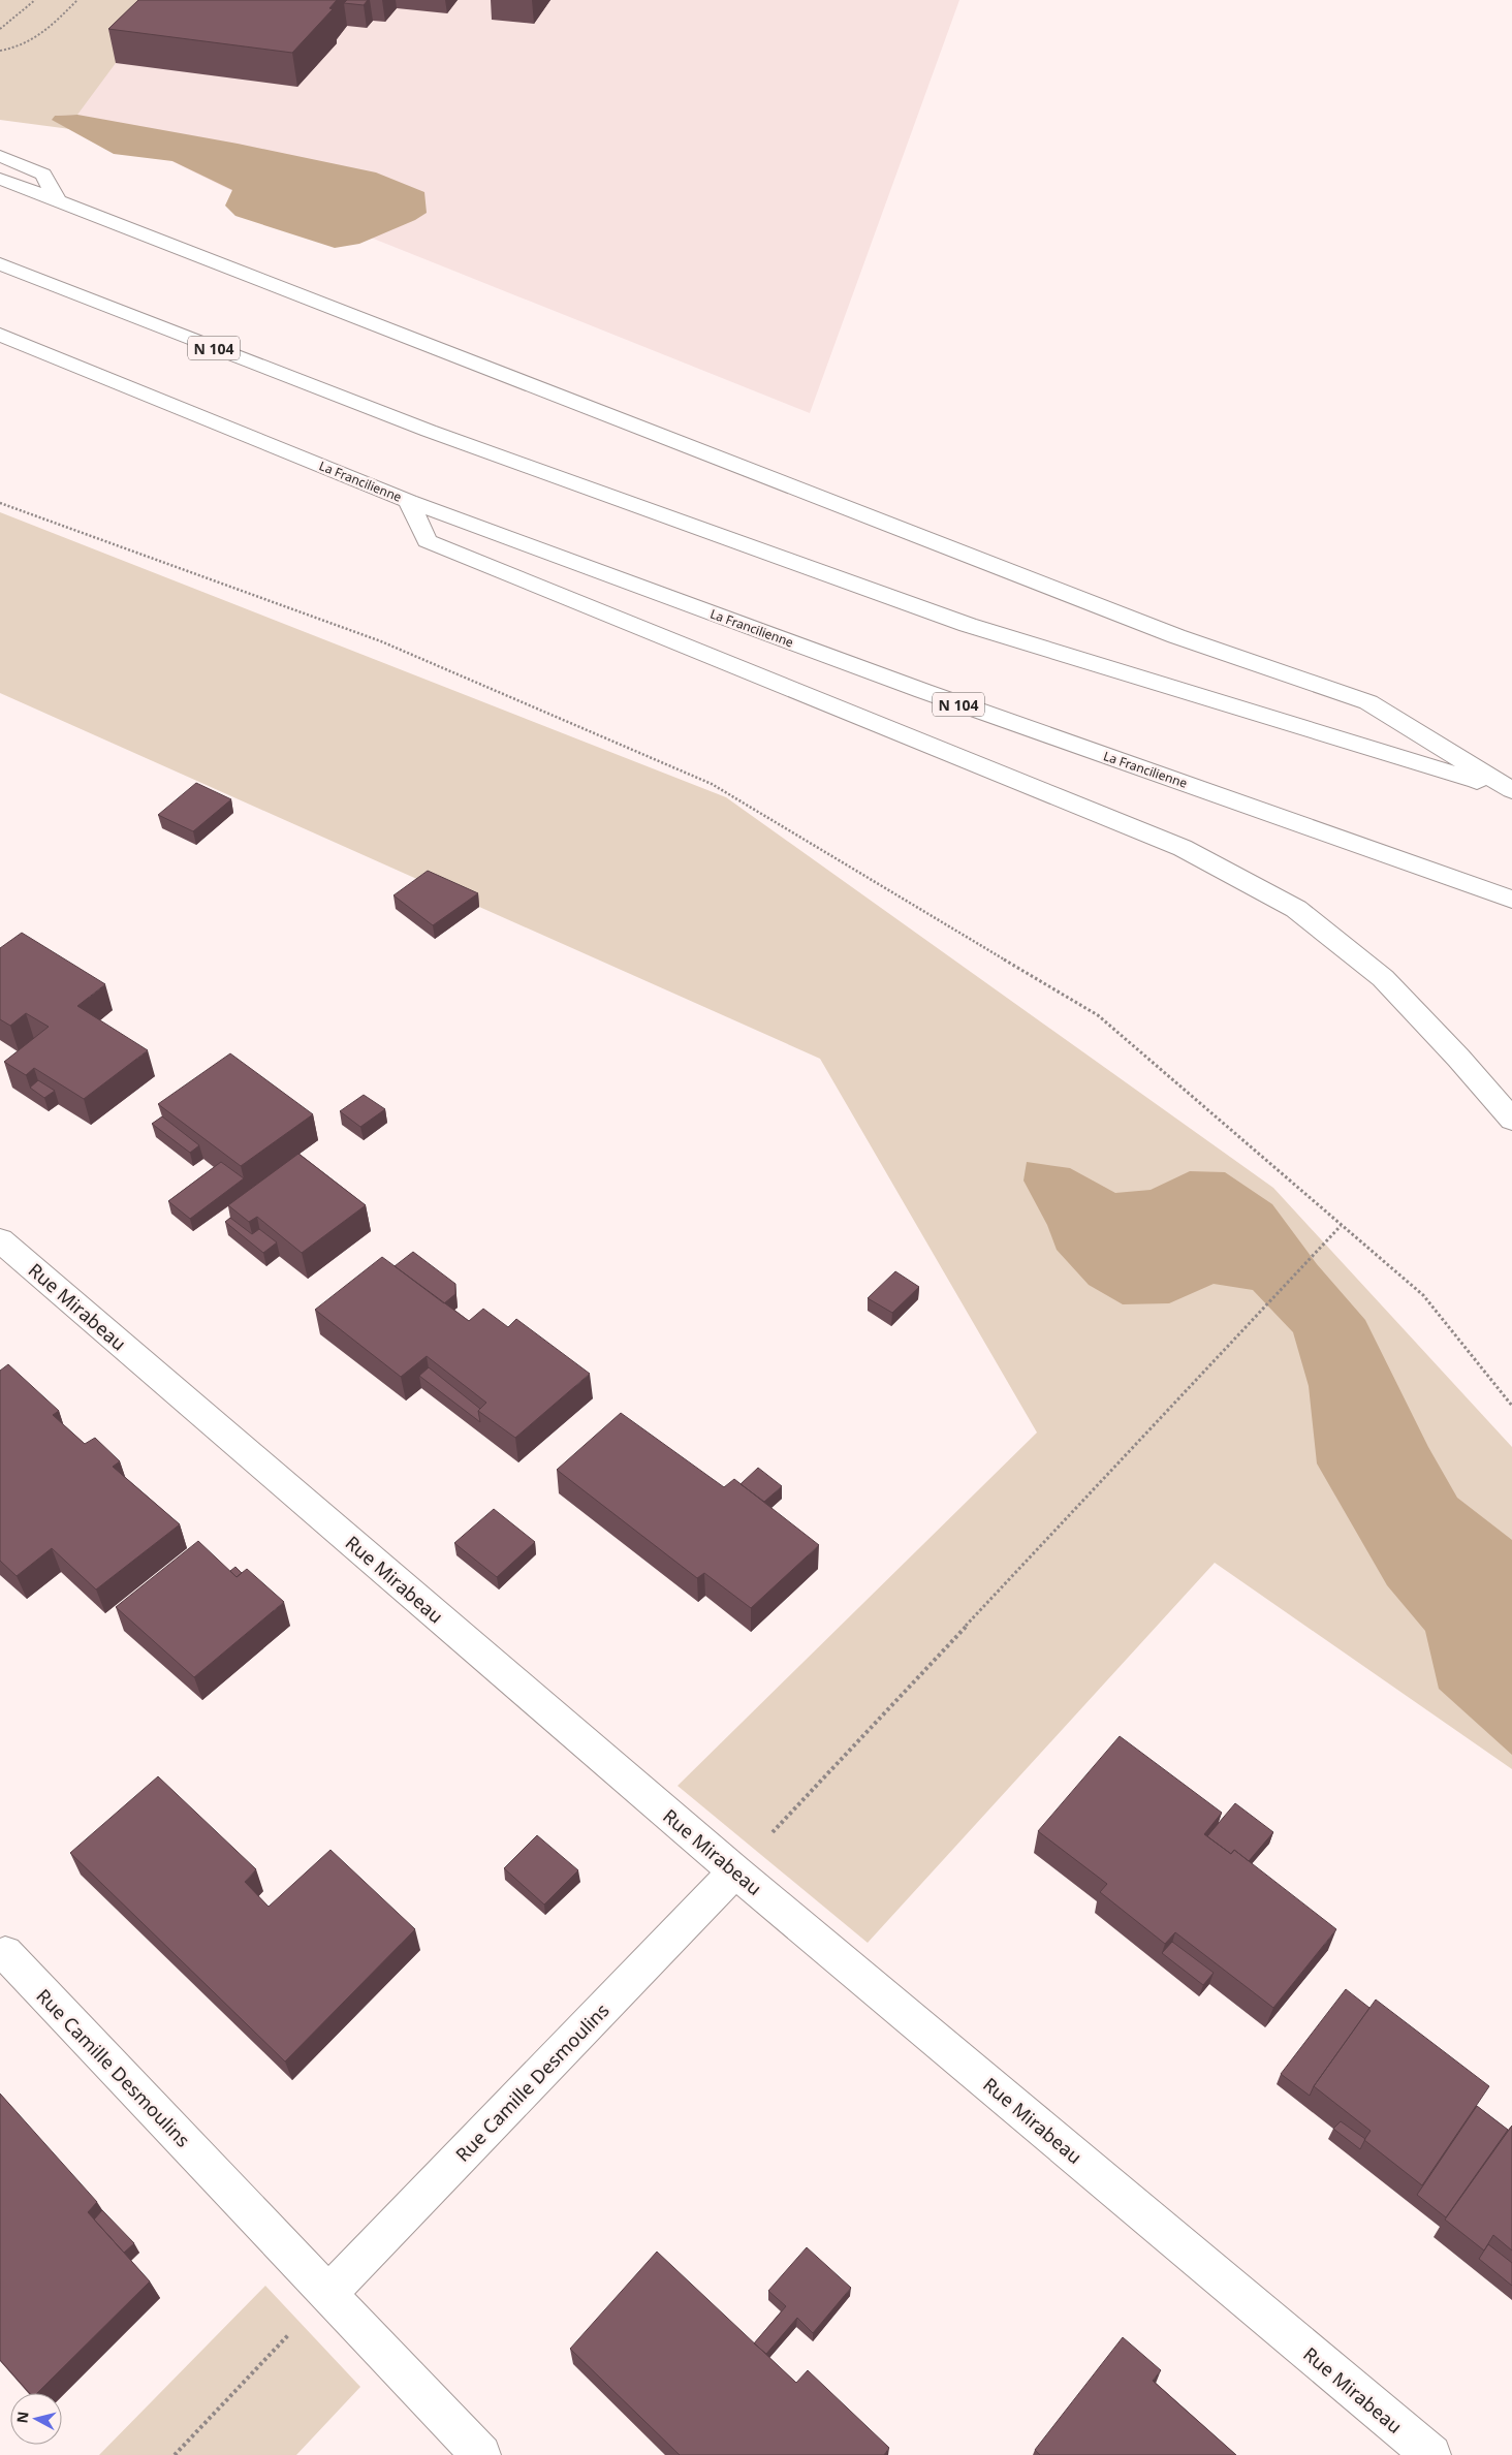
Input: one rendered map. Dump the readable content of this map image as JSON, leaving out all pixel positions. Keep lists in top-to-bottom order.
{
  "streets": {
    "main road": [
      "N 104",
      "La Francilienne",
      "Rue Mirabeau",
      "Rue Camille Desmoulins"
    ]
  },
  "crossings": [
    ["Rue Mirabeau", "Rue Camille Desmoulins"]
  ],
  "north": "left"
}
